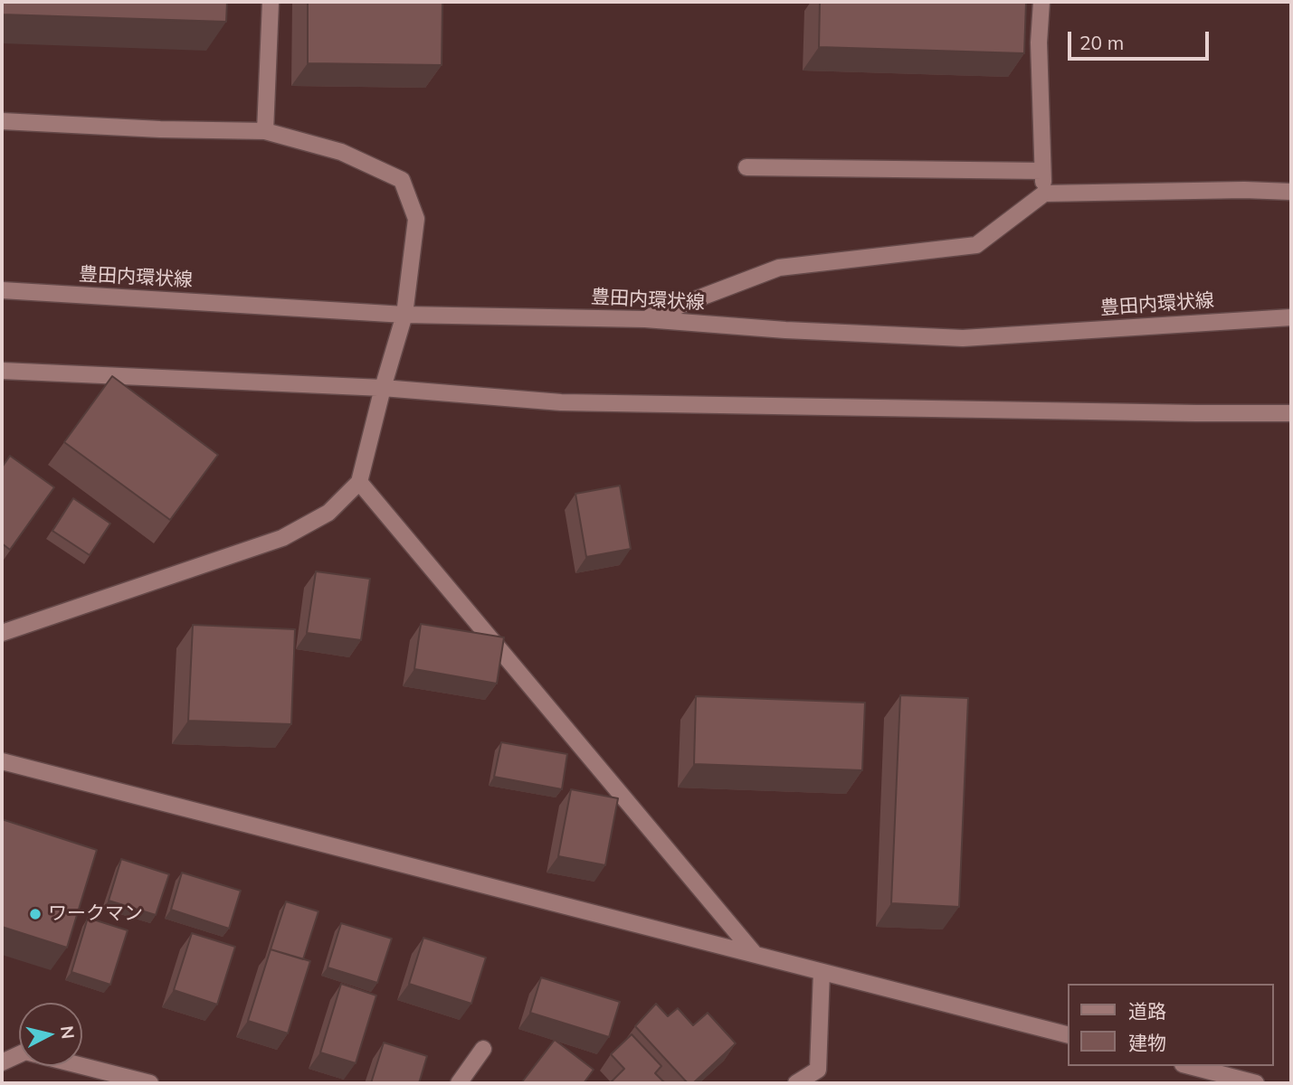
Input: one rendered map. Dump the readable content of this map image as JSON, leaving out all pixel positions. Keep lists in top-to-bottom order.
{
  "streets": {
    "street": ["豊田内環状線"]
  },
  "places": ["ワークマン"],
  "legend": ["道路", "建物"],
  "scale_bar": "20 m",
  "north": "right"
}
